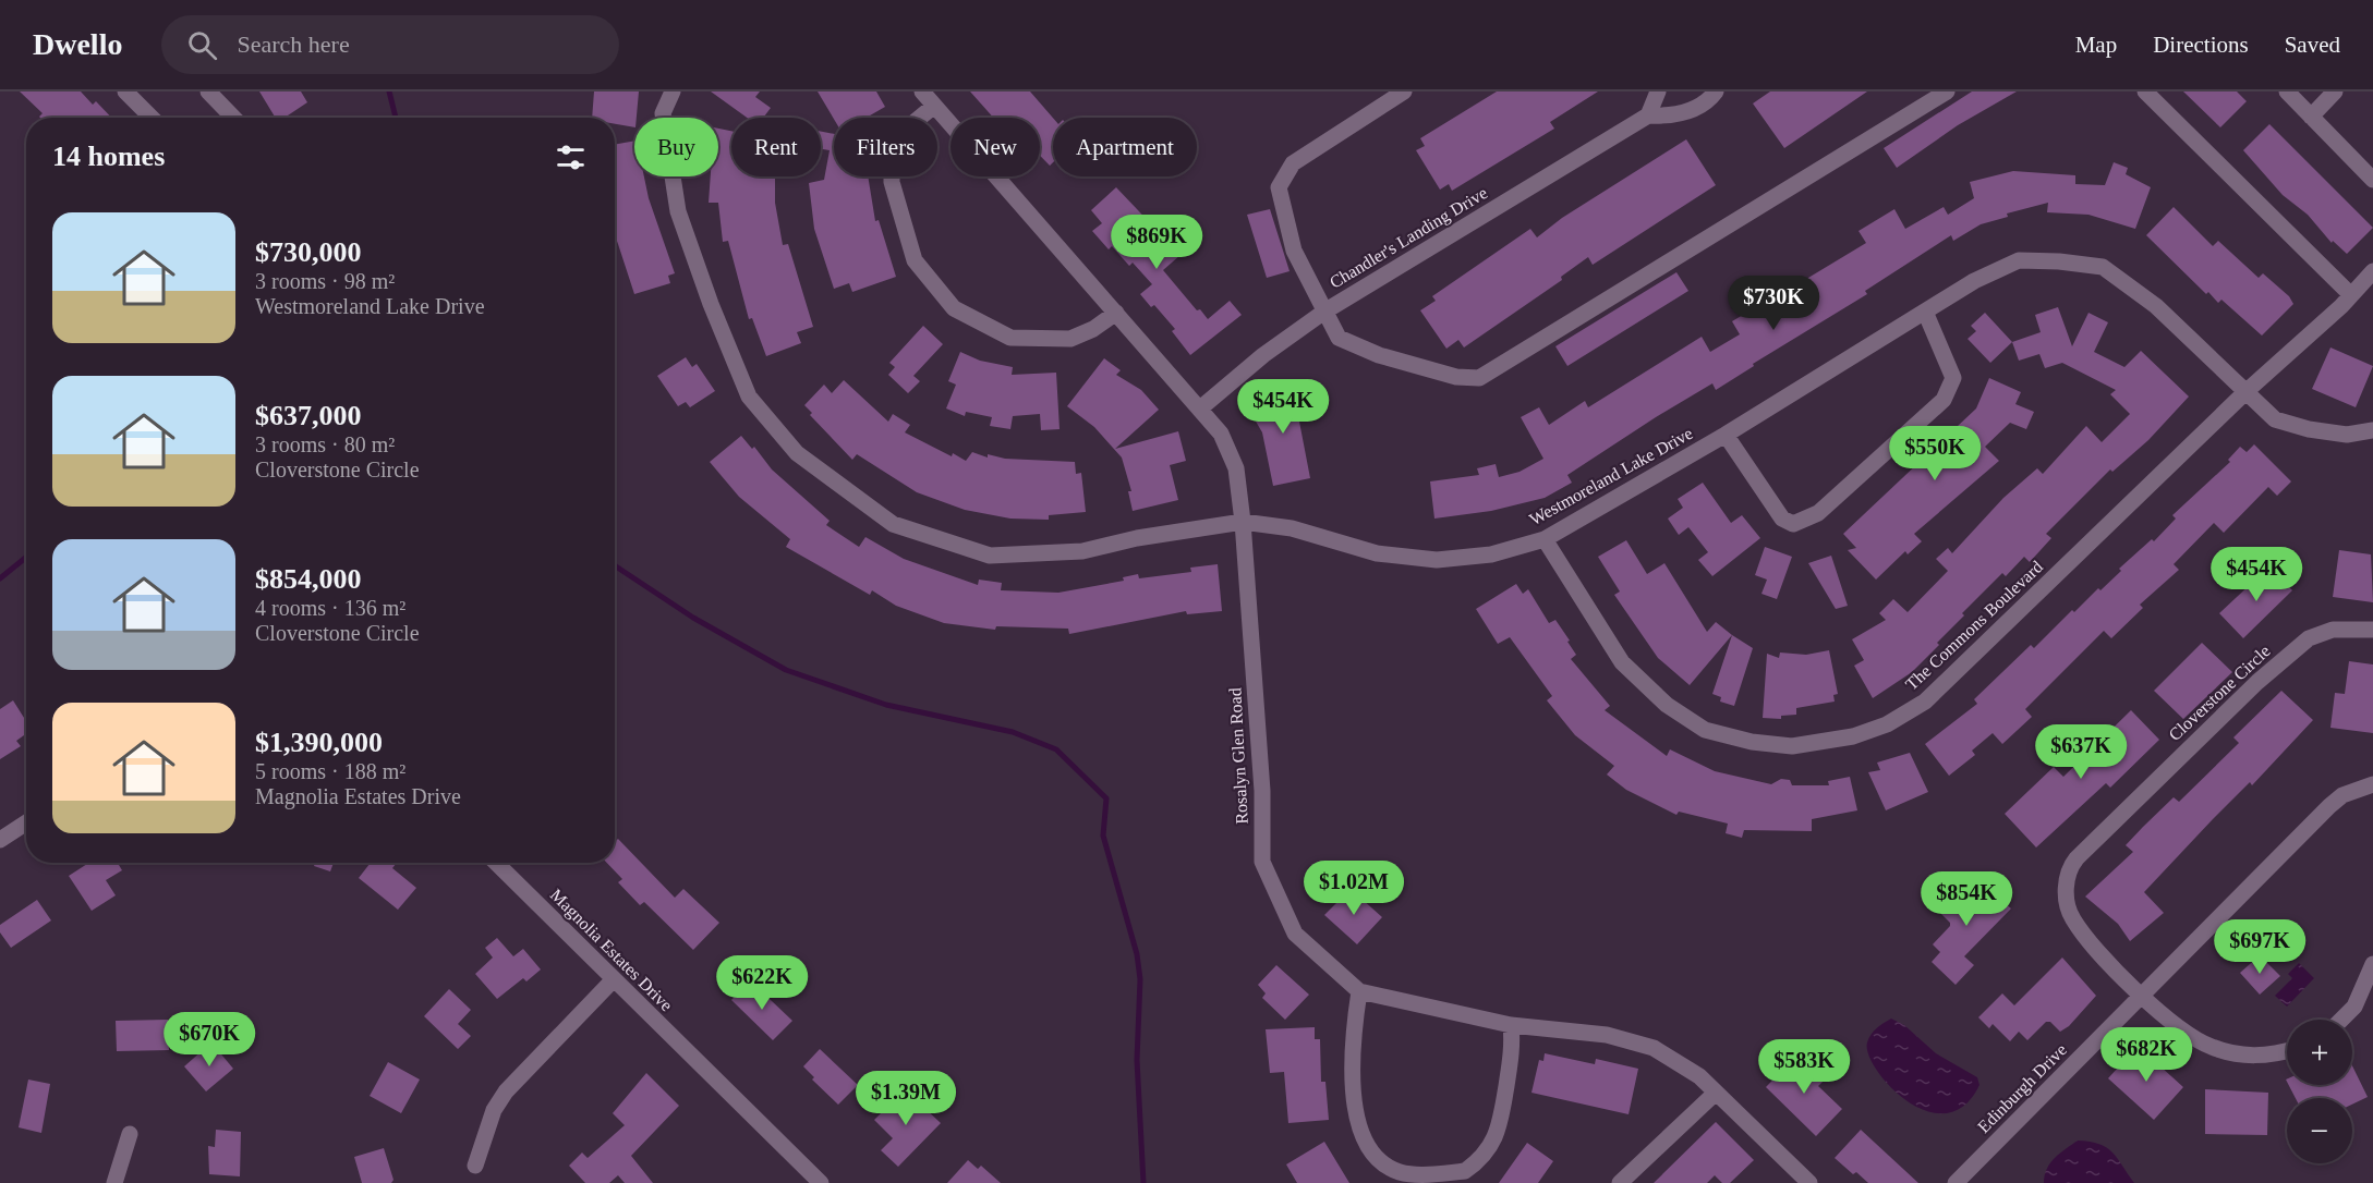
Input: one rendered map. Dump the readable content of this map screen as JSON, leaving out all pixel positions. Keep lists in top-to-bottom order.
{
  "streets": {
    "street": [
      "Chandler's Landing Drive",
      "Westmoreland Lake Drive",
      "The Commons Boulevard",
      "Cloverstone Circle",
      "Rosalyn Glen Road",
      "Magnolia Estates Drive",
      "Edinburgh Drive"
    ]
  },
  "crossings": [
    ["Chandler's Landing Drive", "Rosalyn Glen Road"],
    ["Westmoreland Lake Drive", "The Commons Boulevard"],
    ["Westmoreland Lake Drive", "Rosalyn Glen Road"],
    ["Cloverstone Circle", "Edinburgh Drive"]
  ],
  "page": {
    "header": "Dwello",
    "search": "Search here",
    "nav": ["Map", "Directions", "Saved"],
    "chip": [
      "Buy",
      "Rent",
      "Filters",
      "New",
      "Apartment"
    ],
    "heading": "14 homes",
    "list": [
      {
        "name": "$730,000",
        "note": "3 rooms · 98 m² · Westmoreland Lake Drive"
      },
      {
        "name": "$637,000",
        "note": "3 rooms · 80 m² · Cloverstone Circle"
      },
      {
        "name": "$854,000",
        "note": "4 rooms · 136 m² · Cloverstone Circle"
      },
      {
        "name": "$1,390,000",
        "note": "5 rooms · 188 m² · Magnolia Estates Drive"
      }
    ],
    "price": [
      "$869K",
      "$730K",
      "$454K",
      "$550K",
      "$454K",
      "$637K",
      "$1.02M",
      "$854K",
      "$697K",
      "$622K",
      "$670K",
      "$682K",
      "$583K",
      "$1.39M"
    ],
    "map_buttons": ["+", "−"]
  }
}
